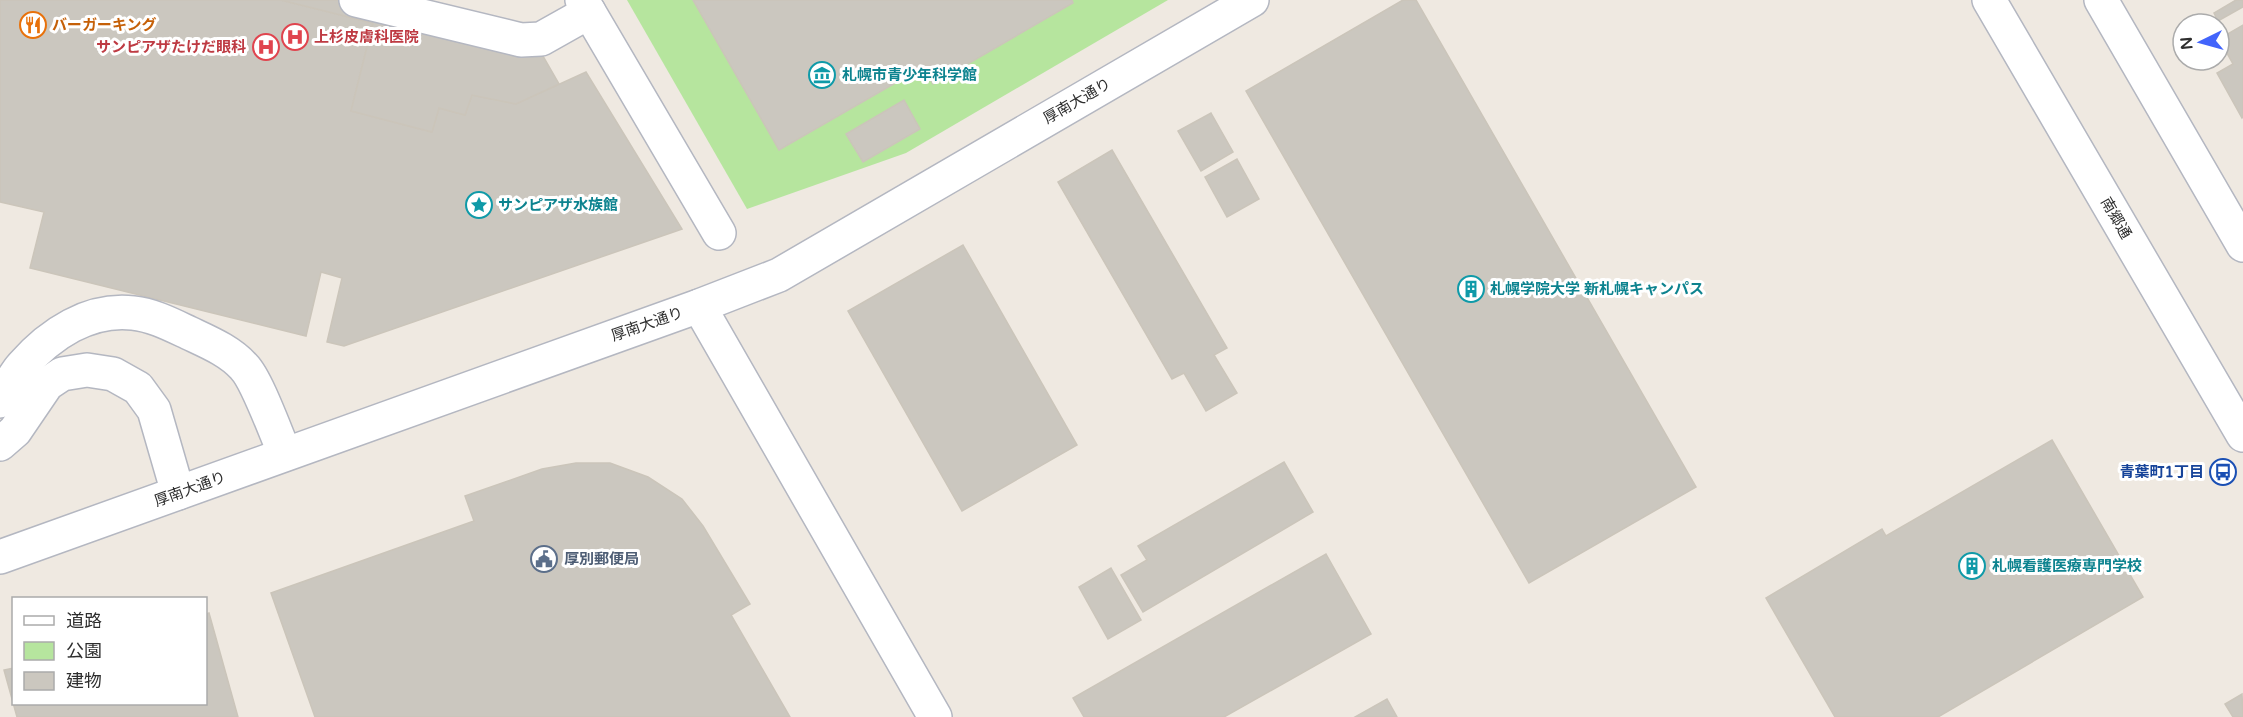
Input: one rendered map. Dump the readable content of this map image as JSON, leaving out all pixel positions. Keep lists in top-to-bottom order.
{
  "streets": {
    "street": ["厚南大通り", "南郷通"]
  },
  "places": {
    "restaurant": ["バーガーキング"],
    "hospital": ["上杉皮膚科医院", "サンピアザたけだ眼科"],
    "museum": ["札幌市青少年科学館"],
    "place": ["サンピアザ水族館"],
    "building": ["札幌学院大学 新札幌キャンパス", "札幌看護医療専門学校"],
    "bus stop": ["青葉町1丁目"],
    "public building": ["厚別郵便局"]
  },
  "legend": ["道路", "公園", "建物"],
  "north": "left"
}
